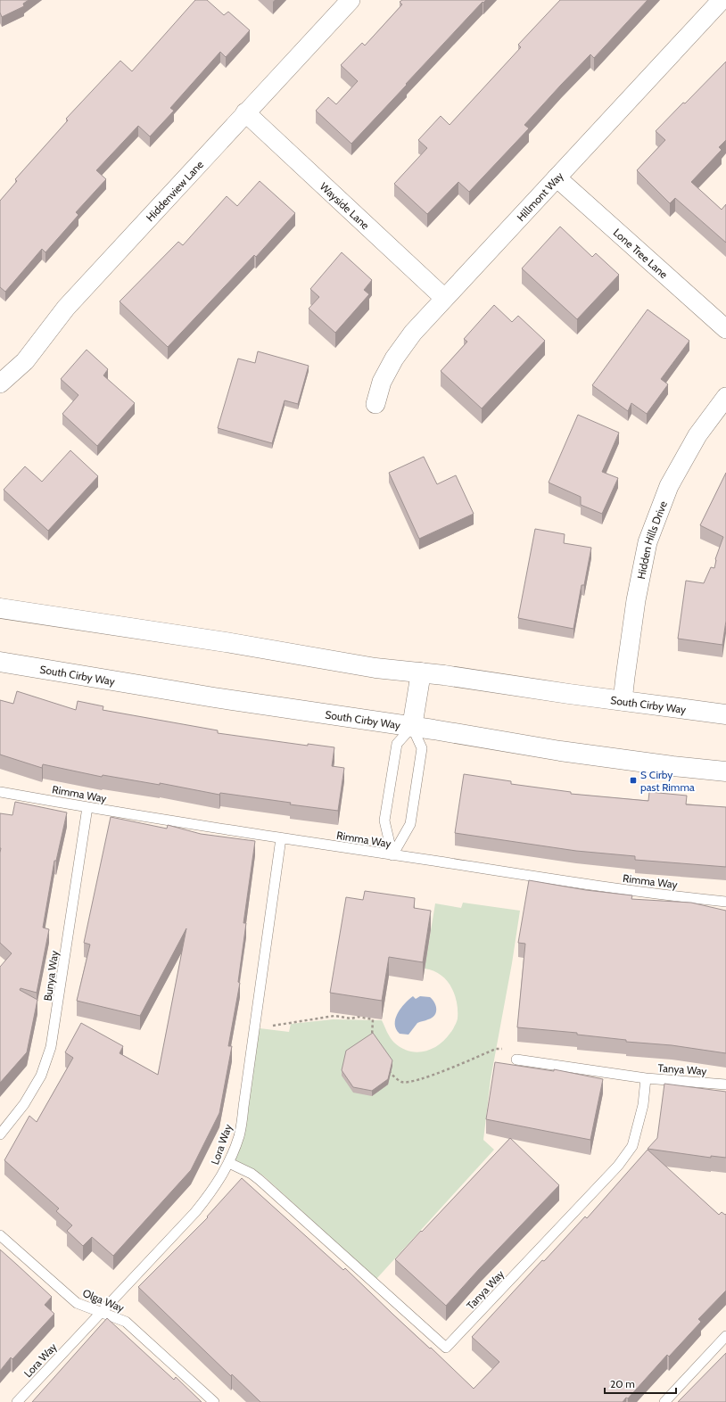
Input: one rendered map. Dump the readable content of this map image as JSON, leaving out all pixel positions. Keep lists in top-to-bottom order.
{
  "streets": {
    "main road": ["South Cirby Way"],
    "street": [
      "Hiddenview Lane",
      "Hillmont Way",
      "Wayside Lane",
      "Lone Tree Lane",
      "Hidden Hills Drive"
    ],
    "lane": [
      "Rimma Way",
      "Bunya Way",
      "Tanya Way",
      "Lora Way",
      "Olga Way"
    ]
  },
  "crossings": [
    ["Hiddenview Lane", "Wayside Lane"],
    ["Hillmont Way", "Wayside Lane"],
    ["Hillmont Way", "Lone Tree Lane"],
    ["Hidden Hills Drive", "South Cirby Way"],
    ["Rimma Way", "Bunya Way"],
    ["Rimma Way", "Lora Way"],
    ["Tanya Way", "Lora Way"],
    ["Lora Way", "Olga Way"]
  ],
  "places": {
    "transit": ["S Cirby past Rimma"]
  },
  "scale_bar": "20 m"
}
